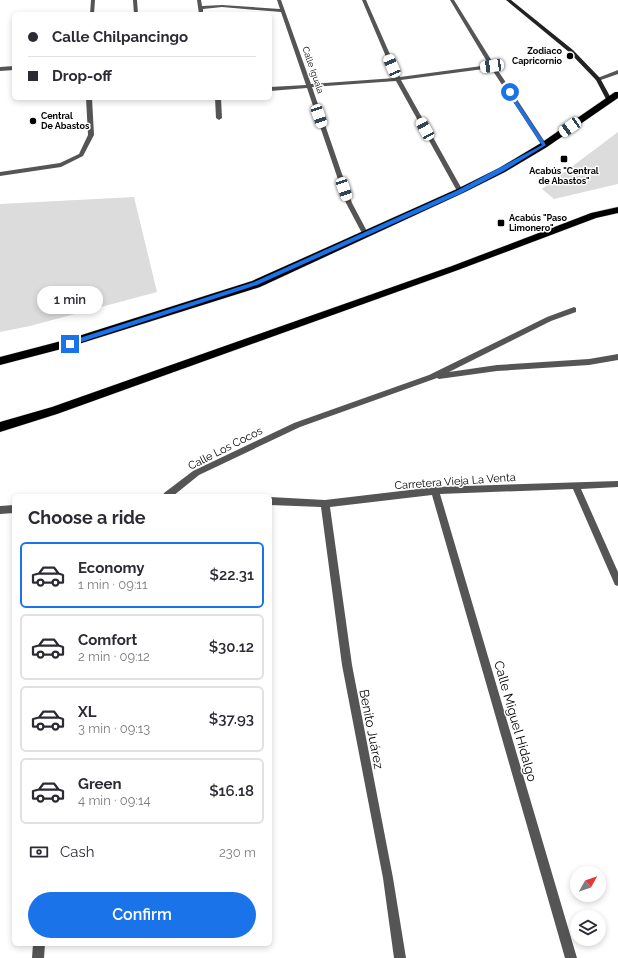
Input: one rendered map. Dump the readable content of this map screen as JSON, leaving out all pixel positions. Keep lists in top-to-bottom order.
{
  "streets": {
    "street": [
      "Calle Iguala",
      "Calle Los Cocos",
      "Carretera Vieja La Venta",
      "Calle Miguel Hidalgo",
      "Benito Juárez"
    ]
  },
  "crossings": [
    ["Carretera Vieja La Venta", "Calle Miguel Hidalgo"],
    ["Carretera Vieja La Venta", "Benito Juárez"]
  ],
  "places": {
    "other": ["Zodiaco Capricornio", "Central De Abastos"],
    "transit": ["Acabús \"Central de Abastos\"", "Acabús \"Paso Limonero\""]
  },
  "north": "top right",
  "page": {
    "banner": ["Calle Chilpancingo", "Drop-off"],
    "bubble": "1 min",
    "heading": "Choose a ride",
    "list": [
      {
        "name": "Economy",
        "note": "1 min · 09:11",
        "value": "$22.31"
      },
      {
        "name": "Comfort",
        "note": "2 min · 09:12",
        "value": "$30.12"
      },
      {
        "name": "XL",
        "note": "3 min · 09:13",
        "value": "$37.93"
      },
      {
        "name": "Green",
        "note": "4 min · 09:14",
        "value": "$16.18"
      }
    ],
    "pay": ["Cash", "230 m"],
    "buttons": "Confirm"
  }
}
